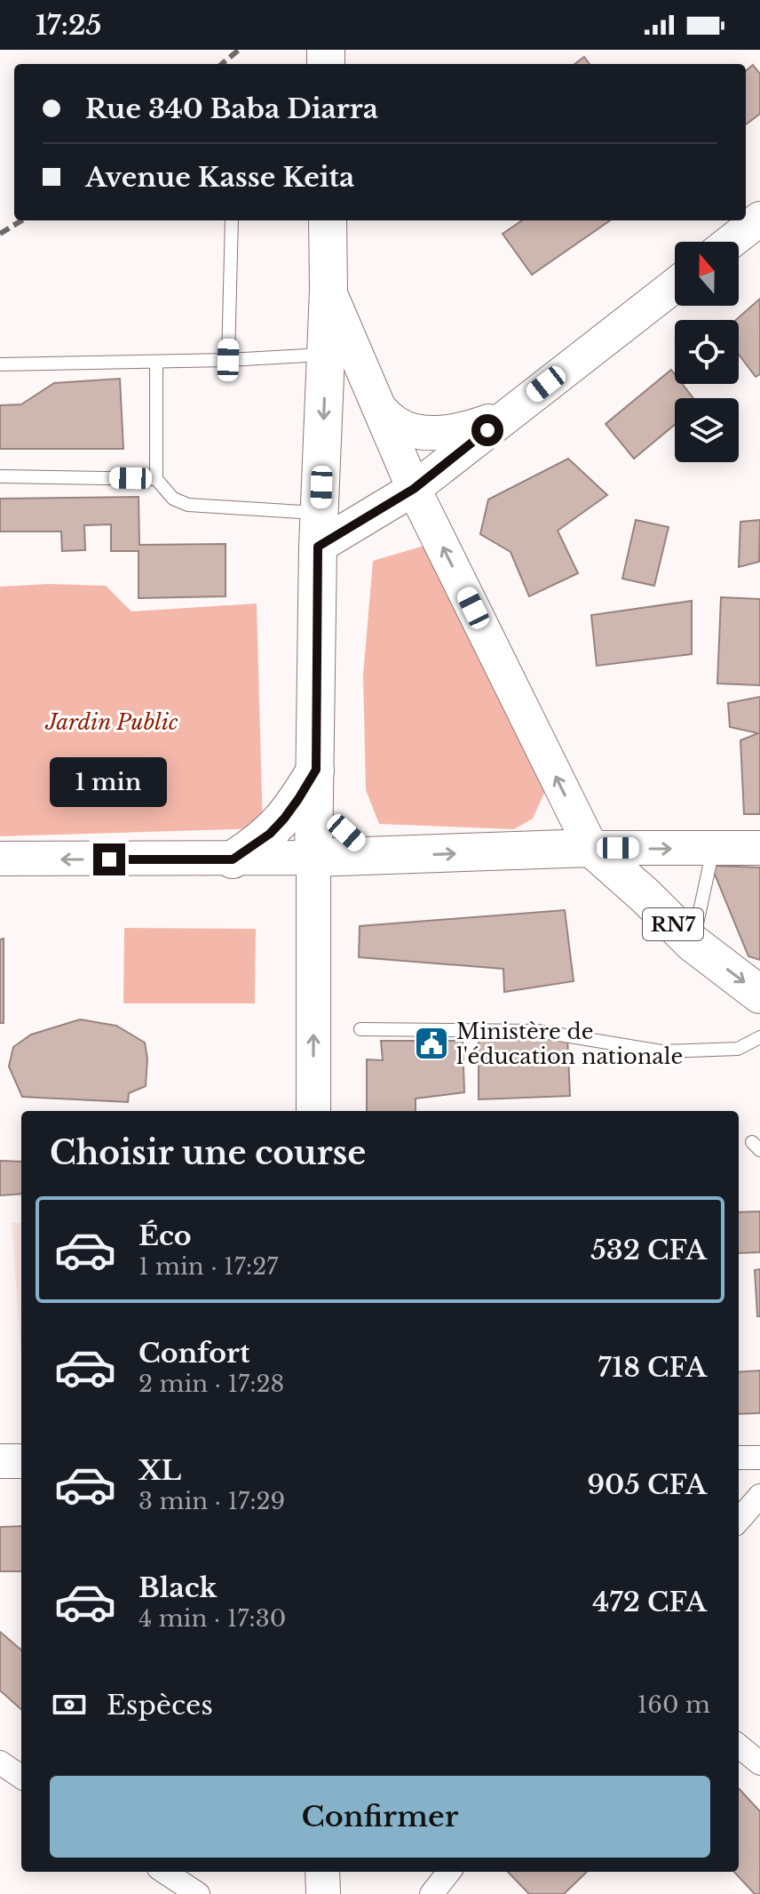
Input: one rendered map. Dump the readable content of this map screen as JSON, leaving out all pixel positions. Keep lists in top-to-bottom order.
{
  "streets": {
    "main road": ["RN7"]
  },
  "parks": ["Jardin Public"],
  "places": {
    "public building": ["Ministère de l'éducation nationale"]
  },
  "north": "top",
  "page": {
    "status": "17:25",
    "banner": ["Rue 340 Baba Diarra", "Avenue Kasse Keita"],
    "bubble": "1 min",
    "heading": "Choisir une course",
    "list": [
      {
        "name": "Éco",
        "note": "1 min · 17:27",
        "value": "532 CFA"
      },
      {
        "name": "Confort",
        "note": "2 min · 17:28",
        "value": "718 CFA"
      },
      {
        "name": "XL",
        "note": "3 min · 17:29",
        "value": "905 CFA"
      },
      {
        "name": "Black",
        "note": "4 min · 17:30",
        "value": "472 CFA"
      }
    ],
    "pay": ["Espèces", "160 m"],
    "buttons": "Confirmer"
  }
}
